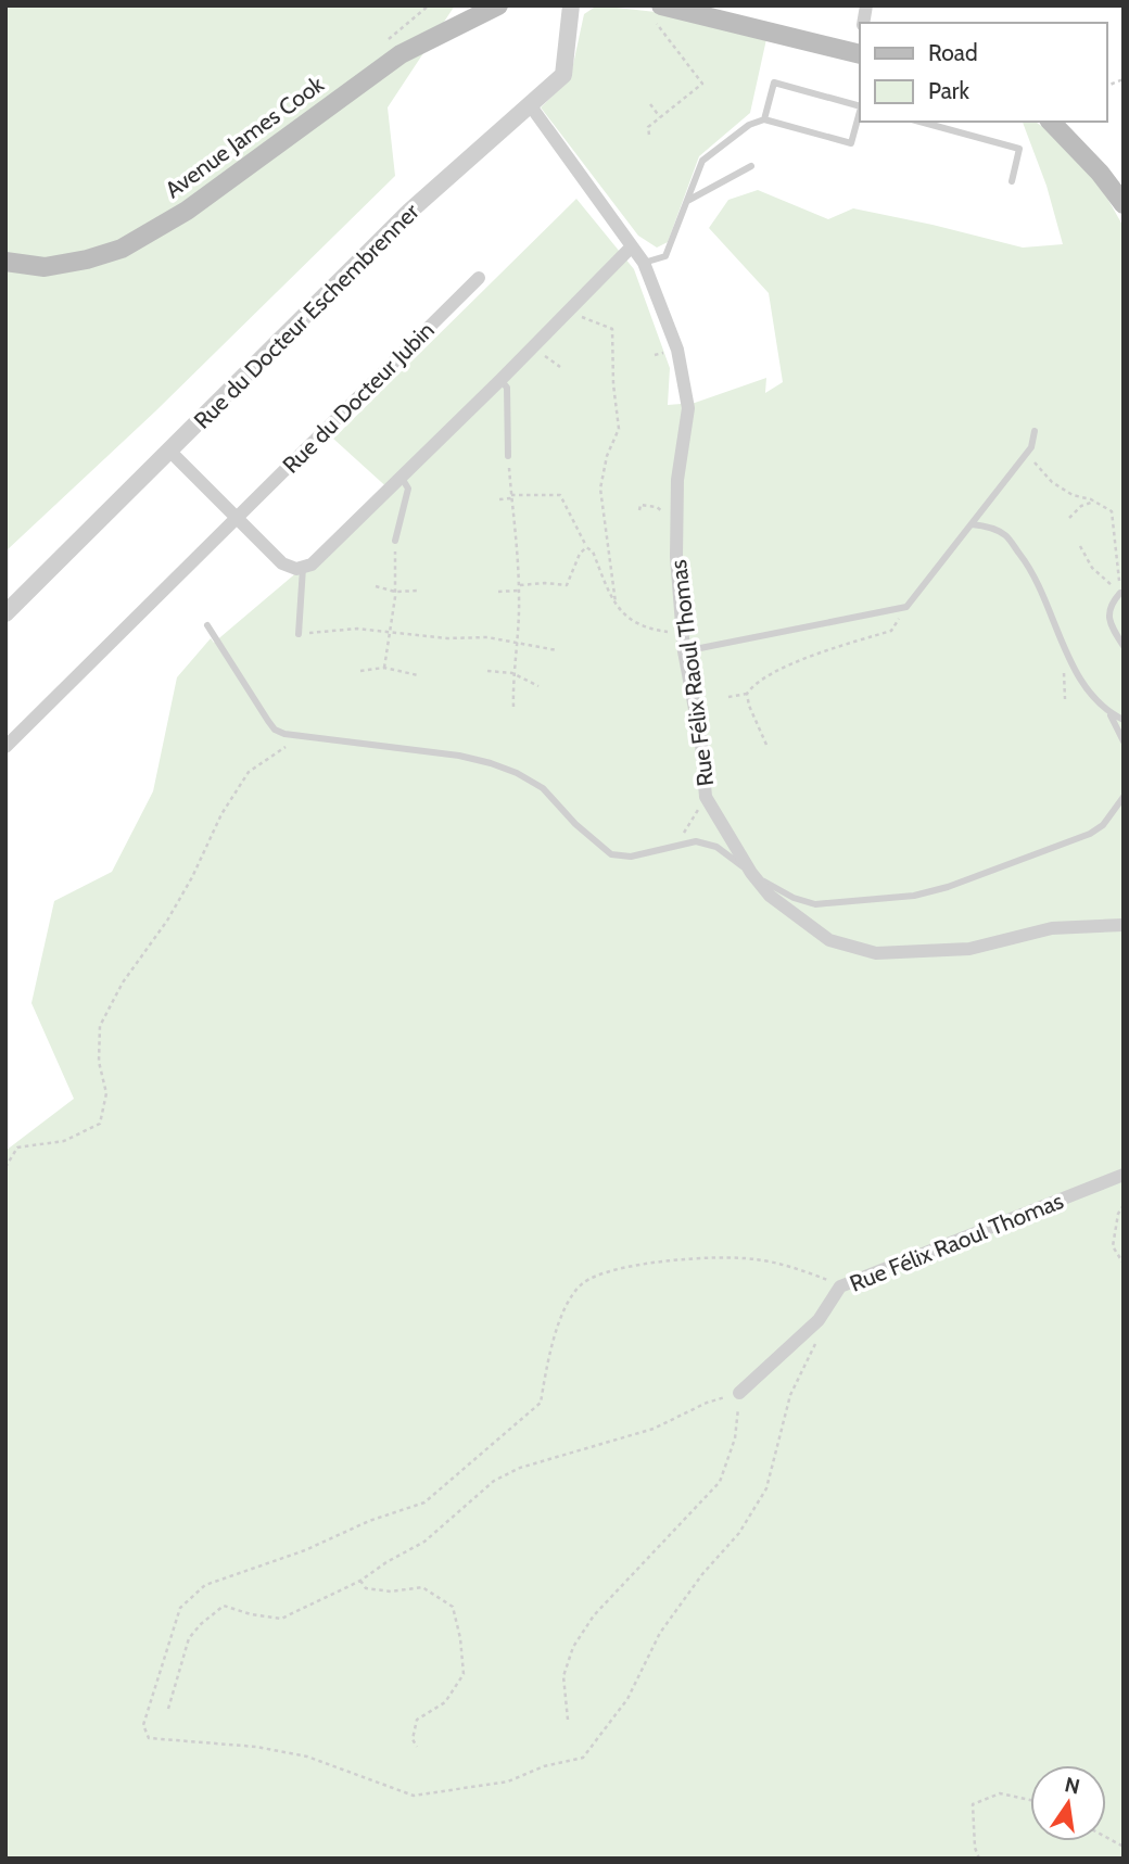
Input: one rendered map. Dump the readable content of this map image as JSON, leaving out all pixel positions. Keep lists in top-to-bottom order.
{
  "streets": {
    "main road": ["Avenue James Cook"],
    "street": ["Rue du Docteur Eschembrenner", "Rue du Docteur Jubin", "Rue Félix Raoul Thomas"]
  },
  "crossings": [
    ["Rue du Docteur Eschembrenner", "Rue Félix Raoul Thomas"]
  ],
  "legend": ["Road", "Park"],
  "north": "top"
}
